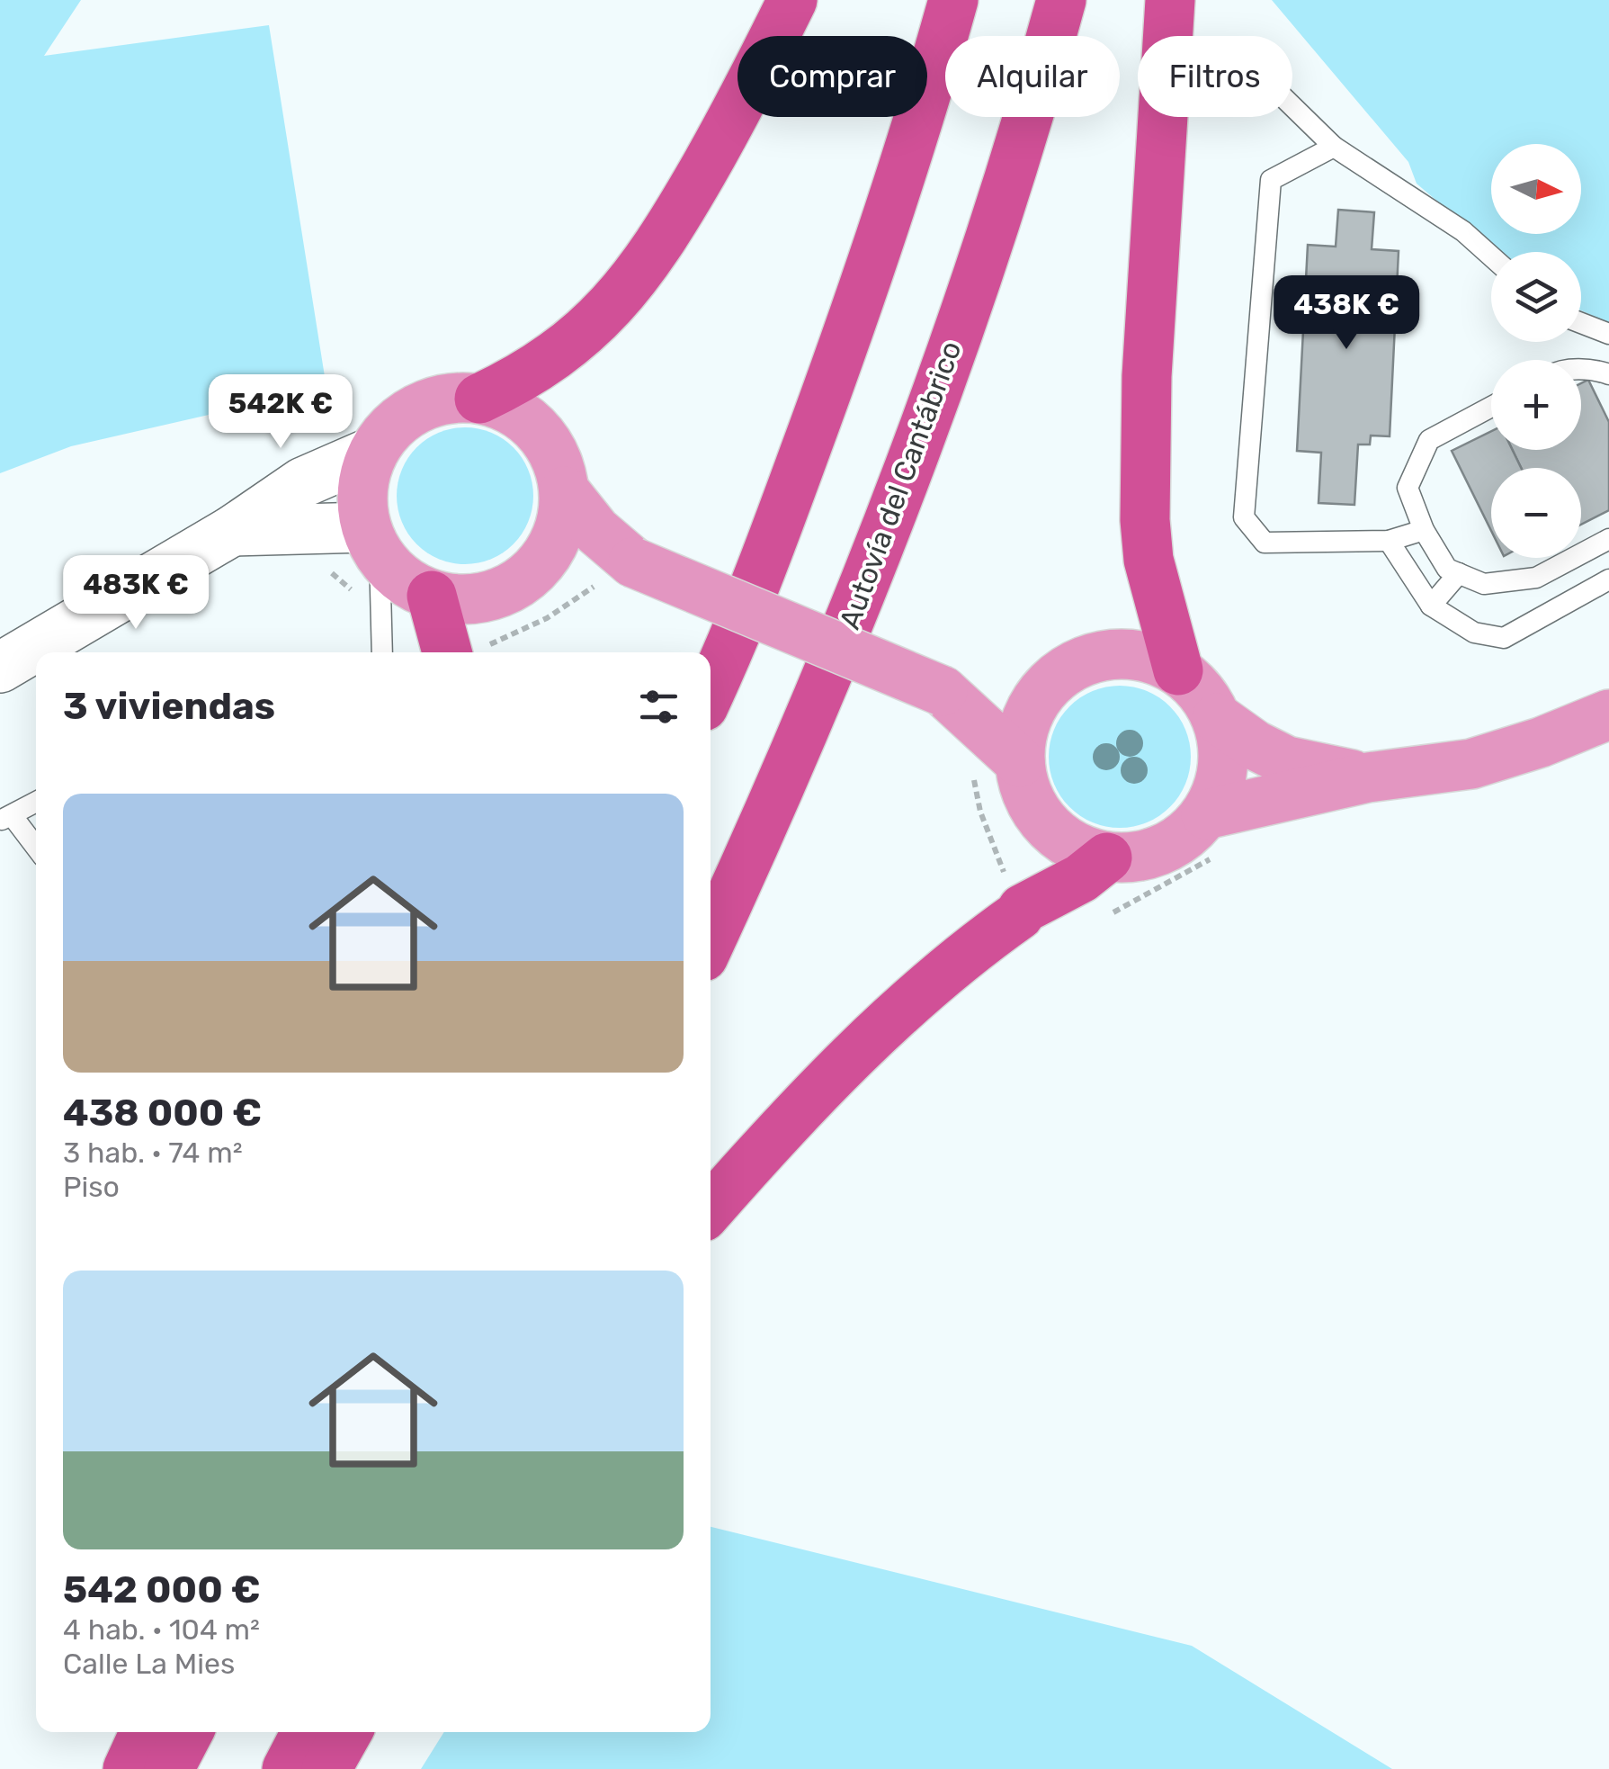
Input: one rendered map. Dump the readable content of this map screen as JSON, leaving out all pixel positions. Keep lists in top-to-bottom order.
{
  "streets": {
    "highway": ["Autovía del Cantábrico"]
  },
  "north": "right",
  "page": {
    "chip": ["Comprar", "Alquilar", "Filtros"],
    "map_buttons": ["+", "−"],
    "price": ["438K €", "542K €", "483K €"],
    "heading": "3 viviendas",
    "list": [
      {
        "name": "438 000 €",
        "note": "3 hab. · 74 m² · Piso"
      },
      {
        "name": "542 000 €",
        "note": "4 hab. · 104 m² · Calle La Mies"
      }
    ]
  }
}
